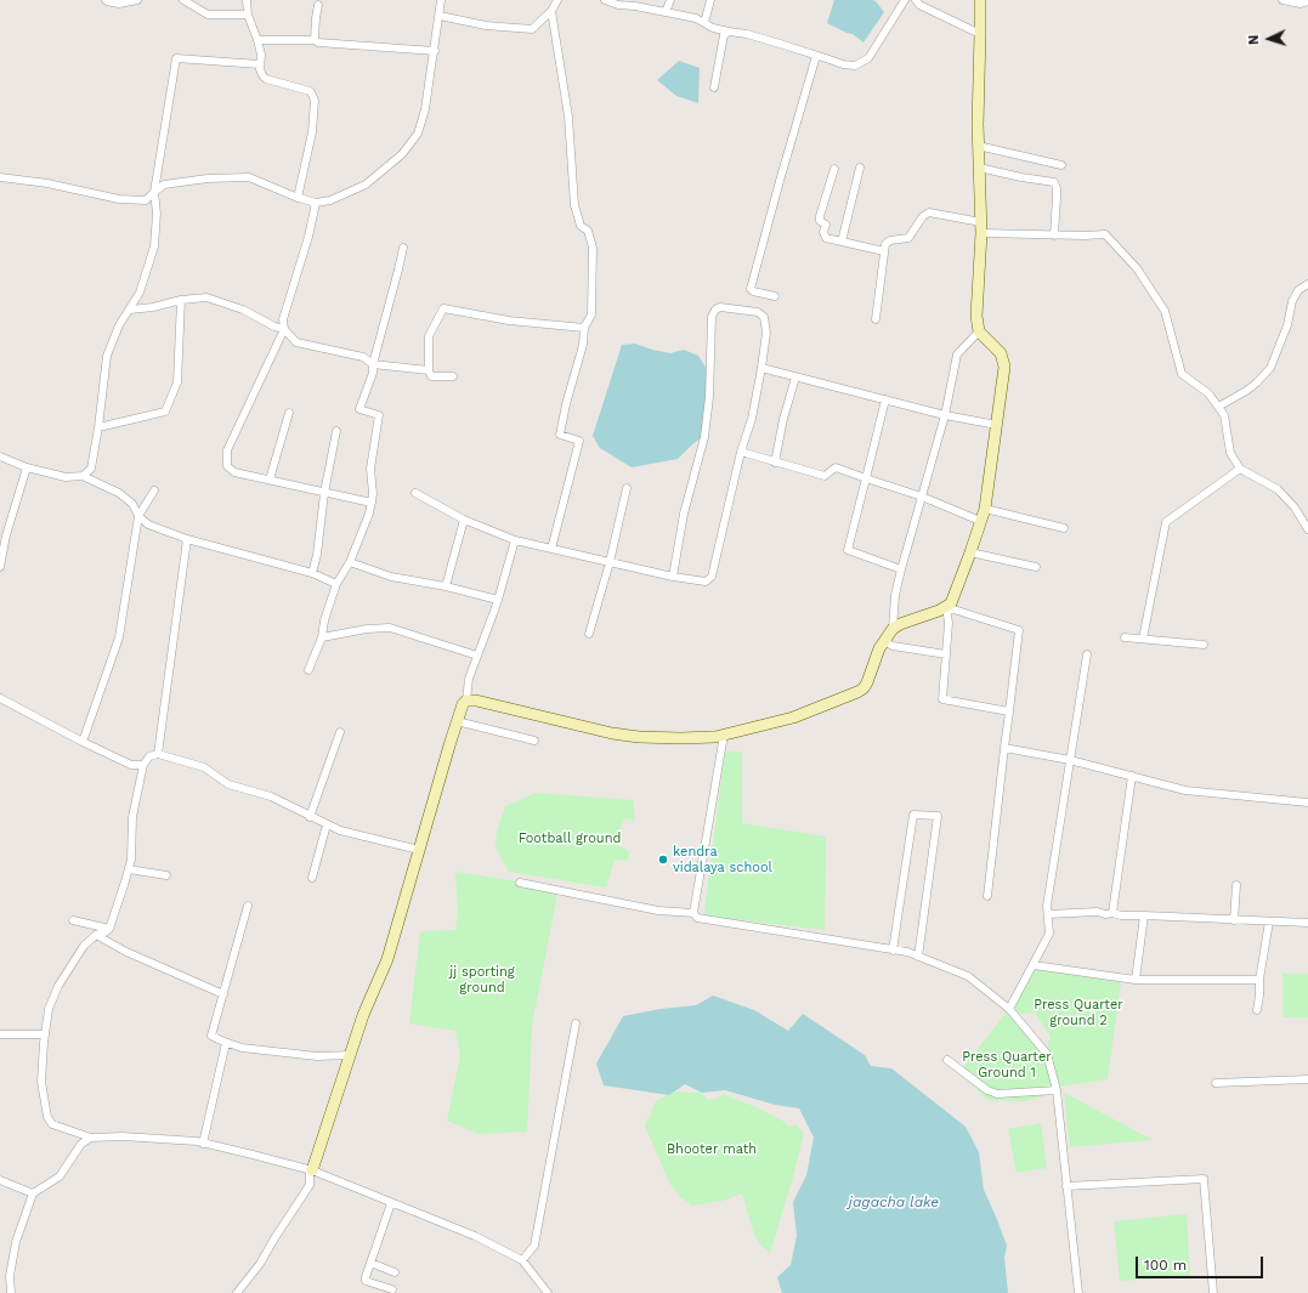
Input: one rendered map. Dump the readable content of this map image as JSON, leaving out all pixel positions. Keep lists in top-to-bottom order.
{
  "water": ["jagacha lake"],
  "parks": [
    "Football ground",
    "jj sporting ground",
    "Press Quarter ground 2",
    "Press Quarter Ground 1",
    "Bhooter math"
  ],
  "places": ["kendra vidalaya school"],
  "scale_bar": "100 m",
  "north": "left"
}
